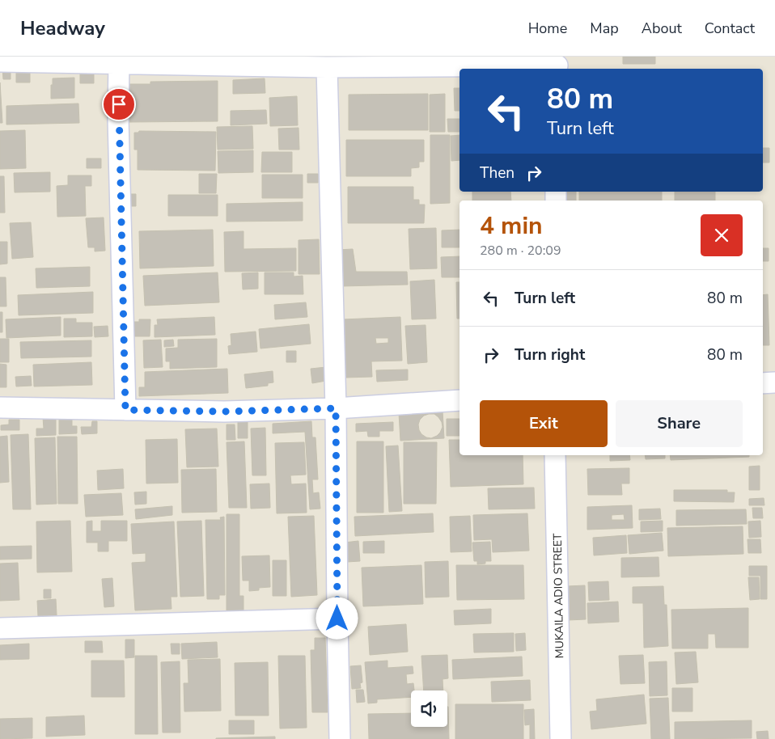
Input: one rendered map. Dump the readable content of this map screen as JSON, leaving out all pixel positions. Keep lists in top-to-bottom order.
{
  "streets": {
    "street": ["MUKAILA ADIO STREET"]
  },
  "page": {
    "header": "Headway",
    "nav": [
      "Home",
      "Map",
      "About",
      "Contact"
    ],
    "turn": ["80 m", "Turn left"],
    "then": "Then",
    "heading": ["4 min", "280 m · 20:09"],
    "list": [
      {
        "name": "Turn left",
        "value": "80 m"
      },
      {
        "name": "Turn right",
        "value": "80 m"
      }
    ],
    "buttons": ["Exit", "Share"]
  }
}
